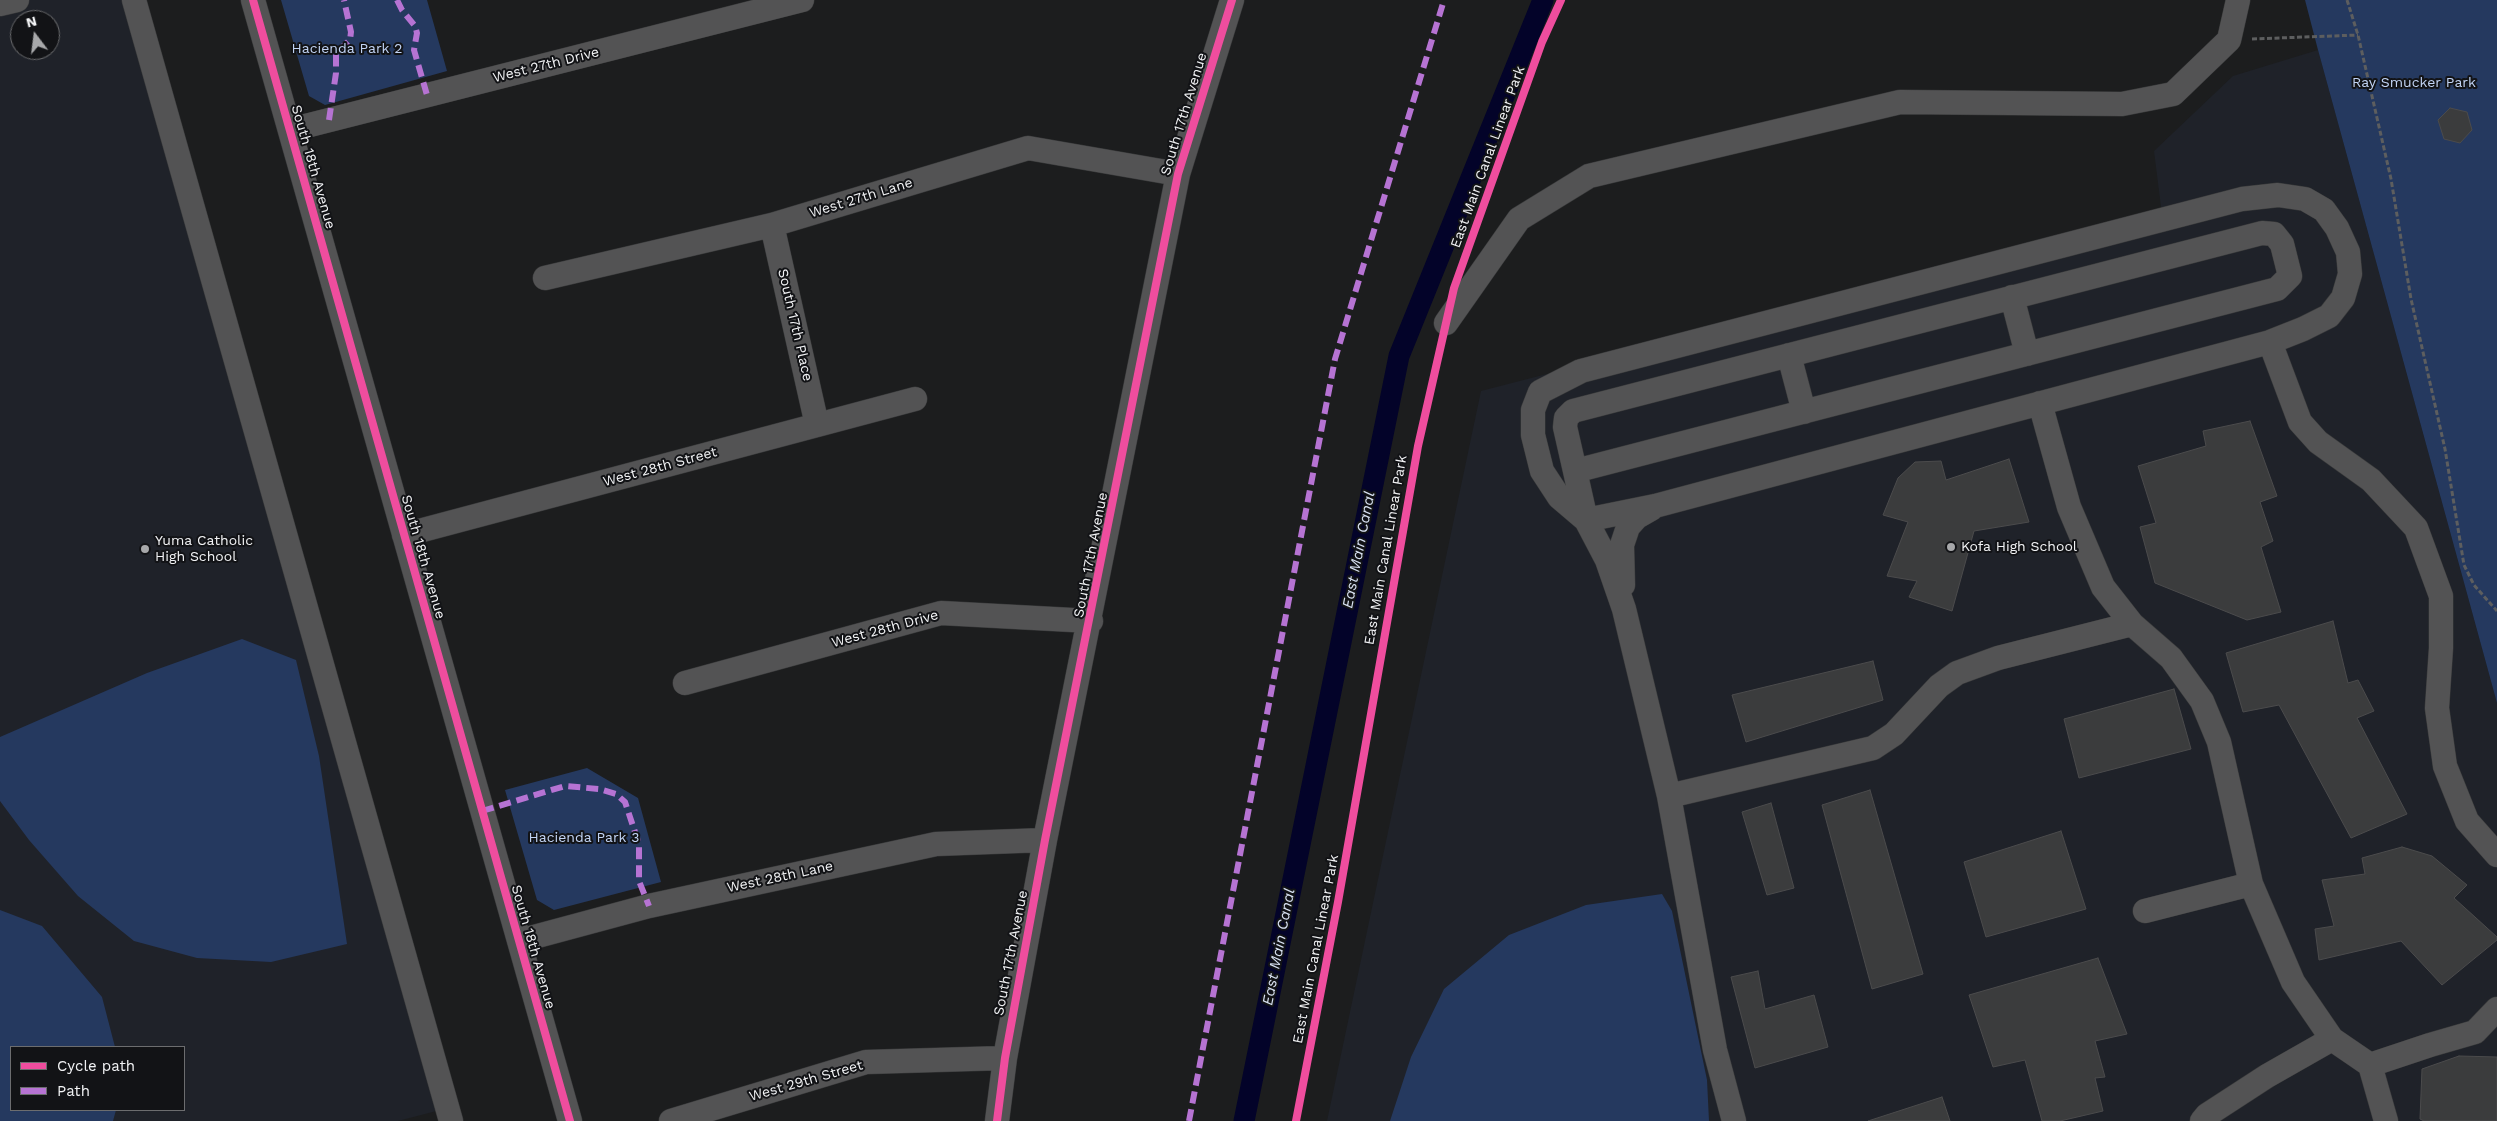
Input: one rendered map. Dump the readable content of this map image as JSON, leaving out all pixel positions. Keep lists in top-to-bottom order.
{
  "streets": {
    "street": [
      "West 27th Drive",
      "South 17th Avenue",
      "South 18th Avenue",
      "West 27th Lane",
      "South 17th Place",
      "West 28th Street",
      "West 28th Drive",
      "West 28th Lane",
      "West 29th Street"
    ],
    "cycle path": ["East Main Canal Linear Park"]
  },
  "crossings": [
    ["West 27th Drive", "South 18th Avenue"],
    ["South 17th Avenue", "West 27th Lane"],
    ["South 17th Avenue", "West 28th Drive"],
    ["South 17th Avenue", "West 28th Lane"],
    ["South 17th Avenue", "West 29th Street"],
    ["South 18th Avenue", "West 28th Street"],
    ["South 18th Avenue", "West 28th Lane"],
    ["West 27th Lane", "South 17th Place"],
    ["South 17th Place", "West 28th Street"]
  ],
  "water": ["East Main Canal"],
  "parks": ["Hacienda Park 2", "Ray Smucker Park", "Hacienda Park 3"],
  "places": ["Kofa High School", "Yuma Catholic High School"],
  "legend": ["Cycle path", "Path"],
  "north": "top"
}
